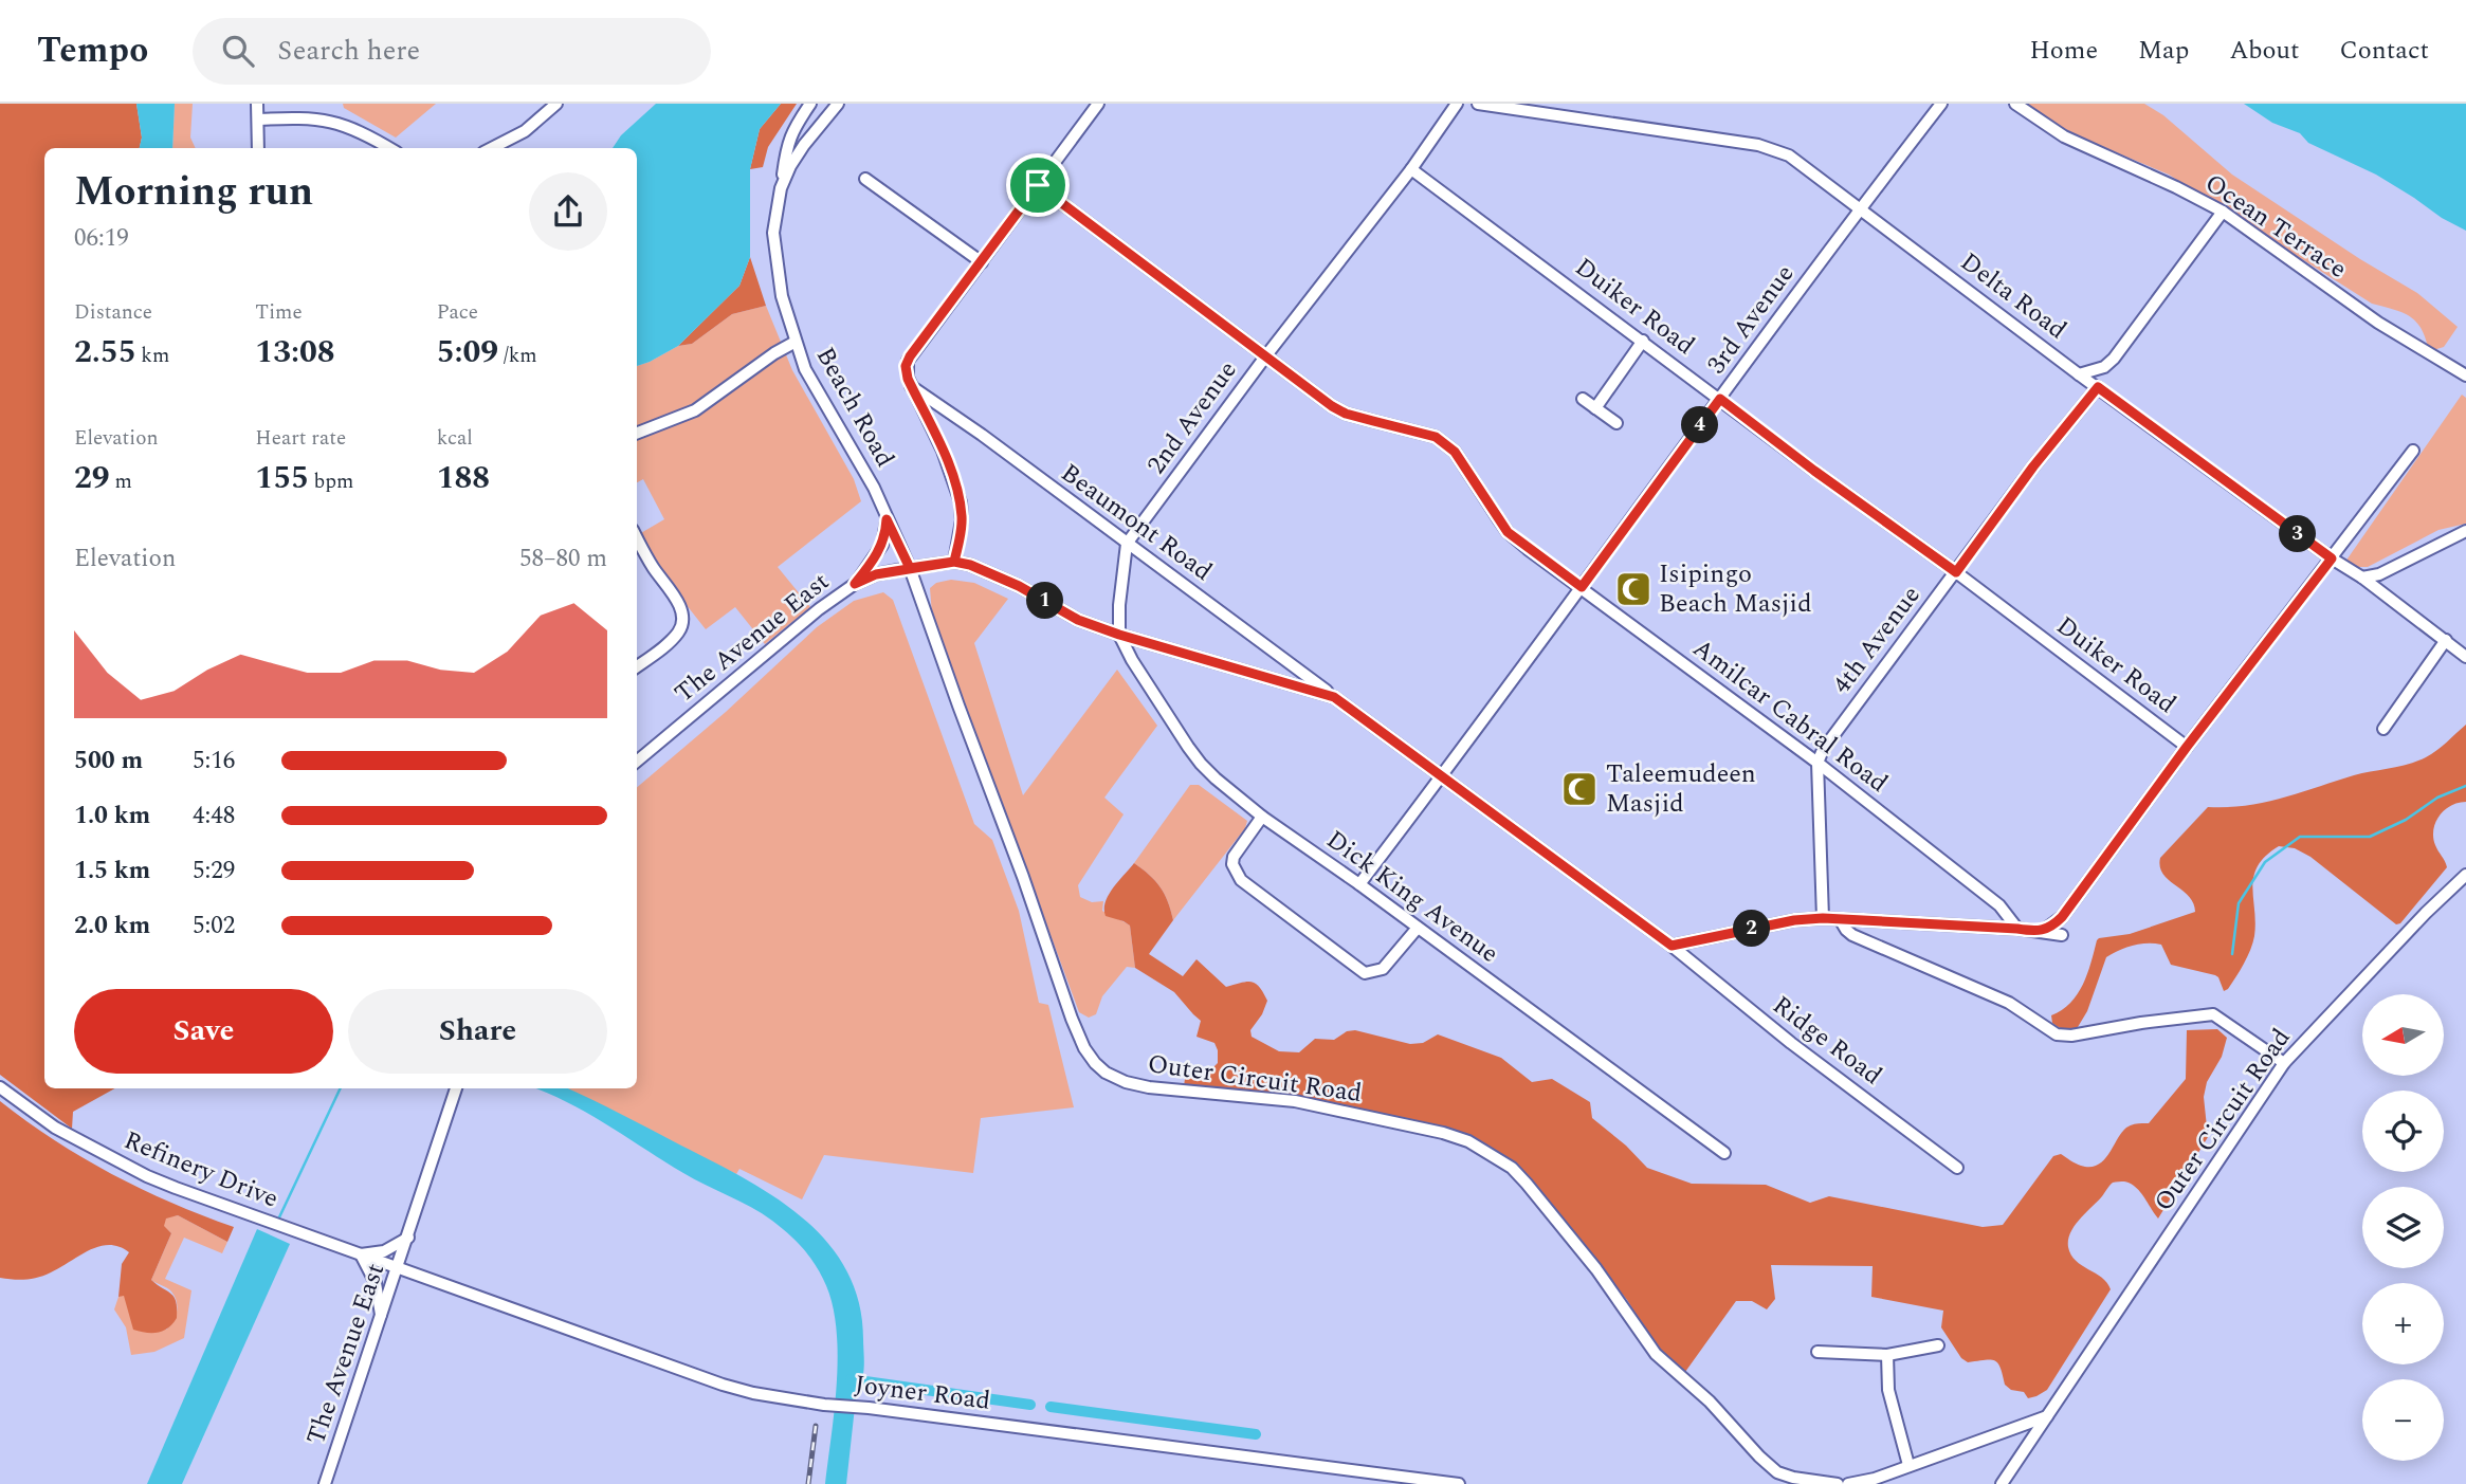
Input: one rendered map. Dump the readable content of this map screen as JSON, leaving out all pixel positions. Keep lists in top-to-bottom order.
{
  "streets": {
    "street": [
      "Ocean Terrace",
      "Delta Road",
      "Duiker Road",
      "3rd Avenue",
      "Beach Road",
      "2nd Avenue",
      "Beaumont Road",
      "The Avenue East",
      "4th Avenue",
      "Amilcar Cabral Road",
      "Dick King Avenue",
      "Ridge Road",
      "Outer Circuit Road",
      "Refinery Drive",
      "Joyner Road"
    ]
  },
  "crossings": [
    ["Delta Road", "3rd Avenue"],
    ["Delta Road", "4th Avenue"],
    ["Duiker Road", "3rd Avenue"],
    ["Duiker Road", "2nd Avenue"],
    ["Duiker Road", "4th Avenue"],
    ["3rd Avenue", "Beaumont Road"],
    ["3rd Avenue", "Amilcar Cabral Road"],
    ["3rd Avenue", "Dick King Avenue"],
    ["3rd Avenue", "Ridge Road"],
    ["Beach Road", "The Avenue East"],
    ["Beach Road", "Outer Circuit Road"],
    ["2nd Avenue", "Beaumont Road"],
    ["2nd Avenue", "Amilcar Cabral Road"],
    ["2nd Avenue", "Dick King Avenue"],
    ["Beaumont Road", "Ridge Road"],
    ["The Avenue East", "Outer Circuit Road"],
    ["The Avenue East", "Refinery Drive"],
    ["The Avenue East", "Joyner Road"],
    ["4th Avenue", "Amilcar Cabral Road"],
    ["Refinery Drive", "Joyner Road"]
  ],
  "places": {
    "mosque": ["Isipingo Beach Masjid", "Taleemudeen Masjid"]
  },
  "north": "left",
  "page": {
    "header": "Tempo",
    "search": "Search here",
    "nav": [
      "Home",
      "Map",
      "About",
      "Contact"
    ],
    "heading": ["Morning run", "06:19"],
    "stats": [
      ["Distance", "2.55 km"],
      ["Time", "13:08"],
      ["Pace", "5:09 /km"],
      ["Elevation", "29 m"],
      ["Heart rate", "155 bpm"],
      ["kcal", "188"]
    ],
    "pins": [
      "4",
      "3",
      "1",
      "2"
    ],
    "chart": ["Elevation", "58–80 m"],
    "list": [
      {
        "name": "500 m",
        "note": "5:16"
      },
      {
        "name": "1.0 km",
        "note": "4:48"
      },
      {
        "name": "1.5 km",
        "note": "5:29"
      },
      {
        "name": "2.0 km",
        "note": "5:02"
      }
    ],
    "buttons": ["Save", "Share"],
    "map_buttons": ["+", "−"]
  }
}
